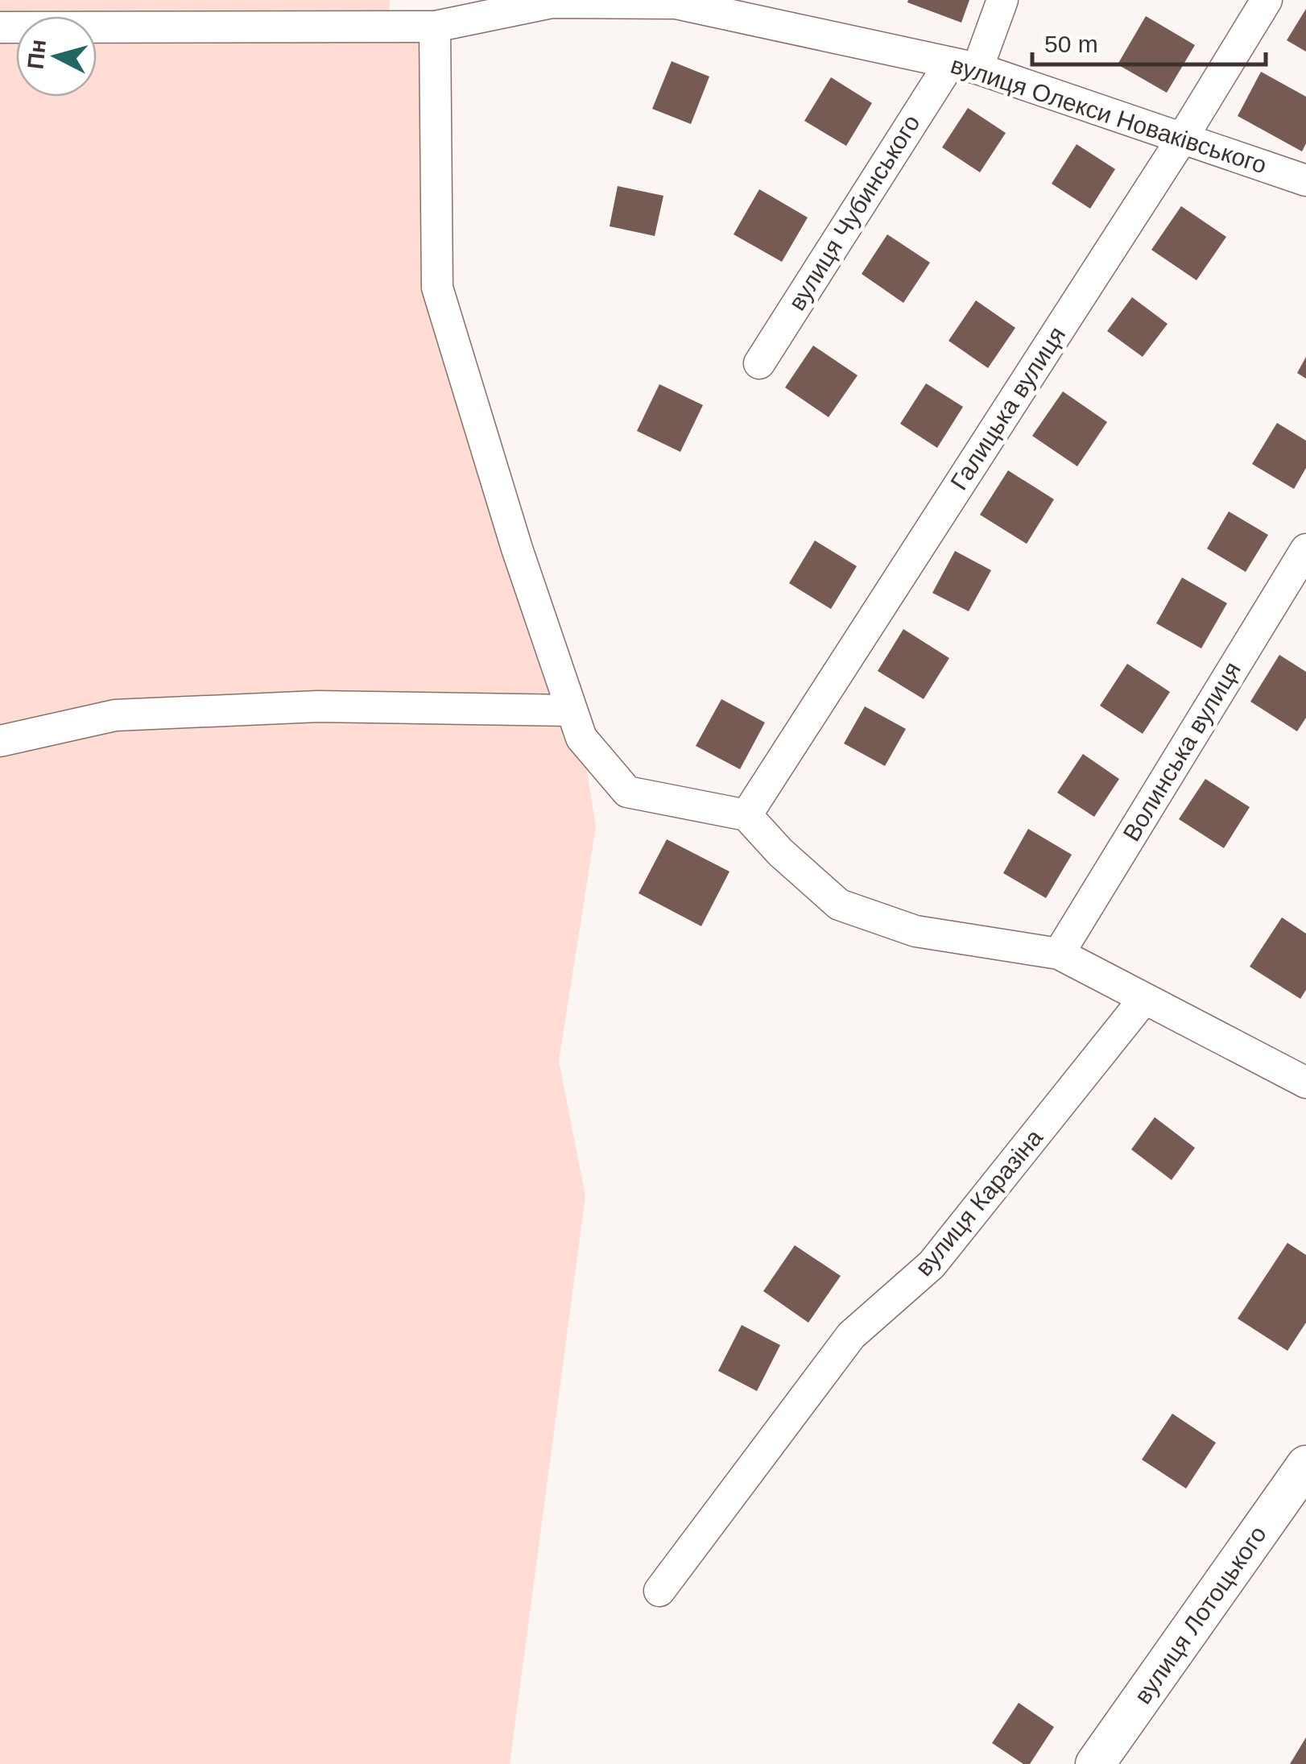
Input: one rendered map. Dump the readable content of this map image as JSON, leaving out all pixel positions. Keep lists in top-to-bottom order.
{
  "streets": {
    "street": [
      "вулиця Олекси Новаківського",
      "вулиця Чубинського",
      "Галицька вулиця",
      "Волинська вулиця",
      "вулиця Каразіна",
      "вулиця Лотоцького"
    ]
  },
  "crossings": [
    ["вулиця Олекси Новаківського", "вулиця Чубинського"],
    ["вулиця Олекси Новаківського", "Галицька вулиця"]
  ],
  "scale_bar": "50 m",
  "north": "left"
}
